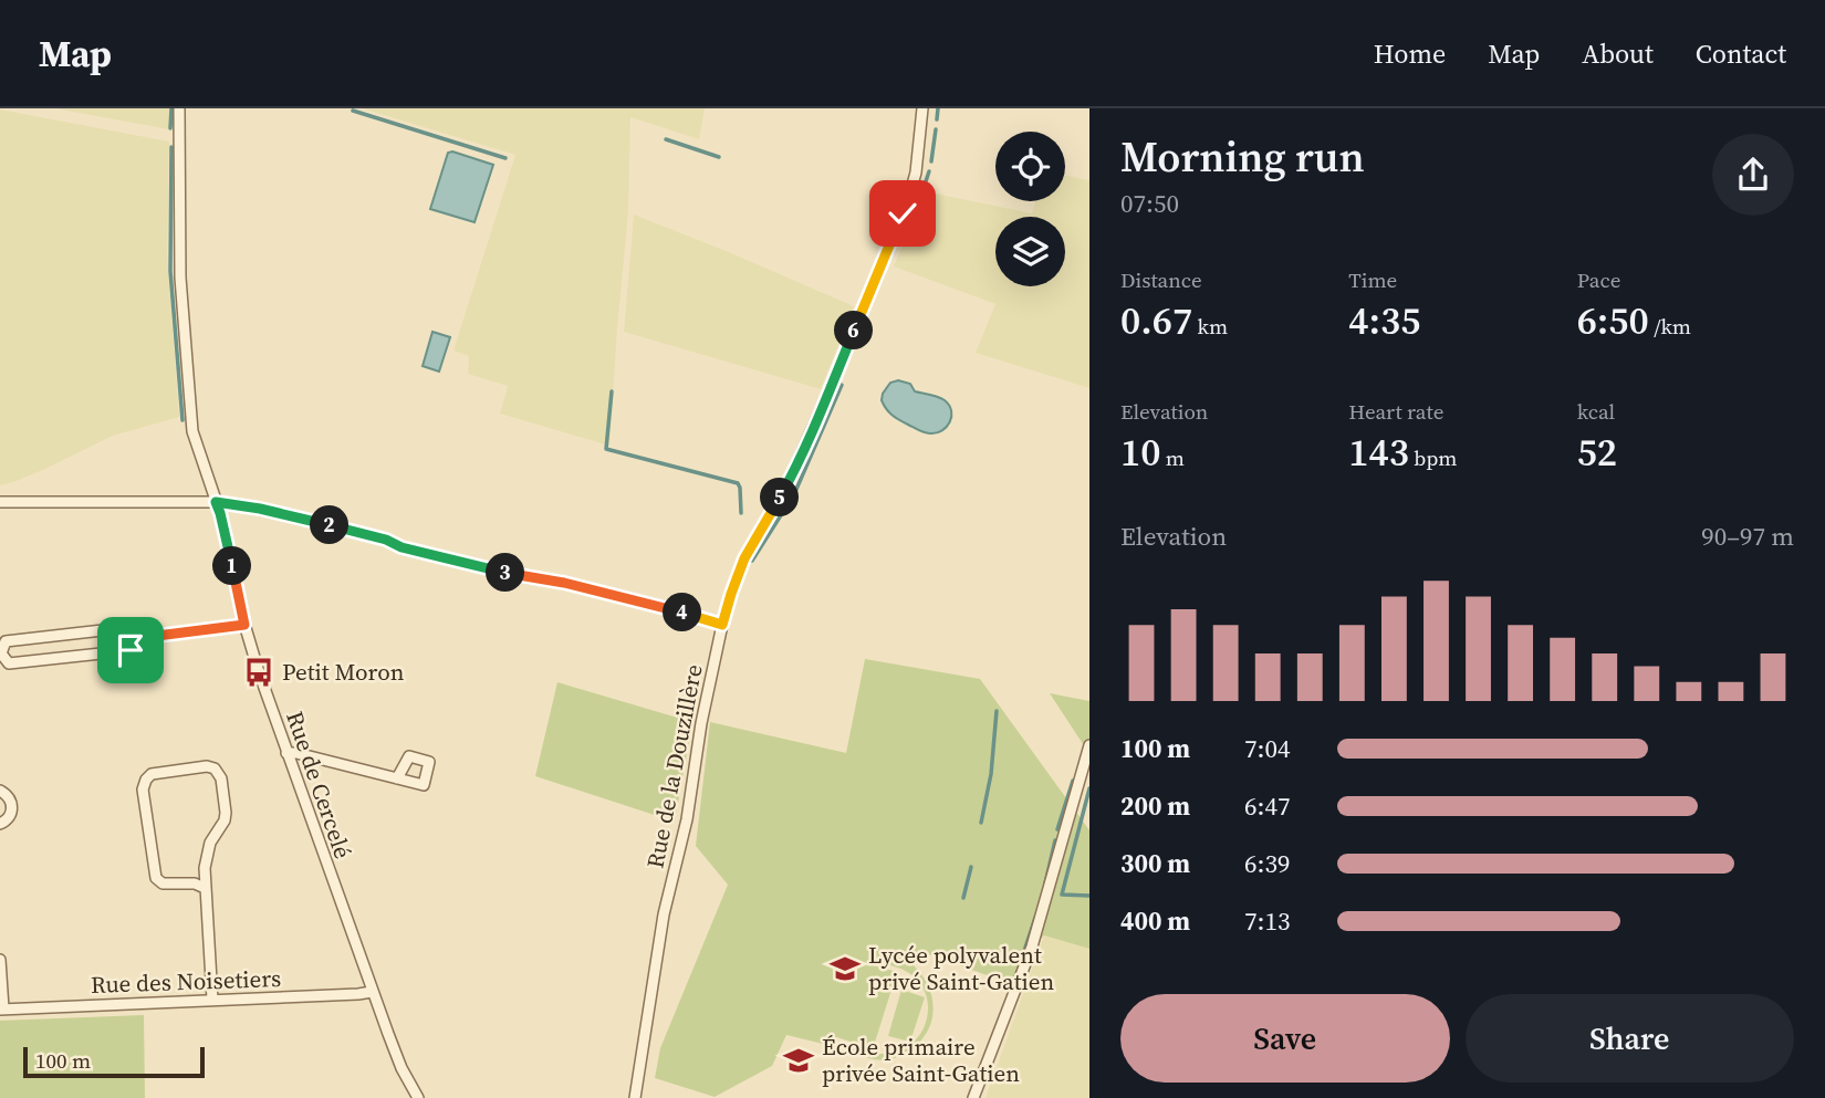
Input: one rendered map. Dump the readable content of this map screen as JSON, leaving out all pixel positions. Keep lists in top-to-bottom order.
{
  "streets": {
    "street": ["Rue de la Douzillère", "Rue de Cercelé", "Rue des Noisetiers"]
  },
  "crossings": [
    ["Rue de Cercelé", "Rue des Noisetiers"]
  ],
  "places": {
    "bus stop": ["Petit Moron"],
    "school or university": ["Lycée polyvalent privé Saint-Gatien", "École primaire privée Saint-Gatien"]
  },
  "scale_bar": "100 m",
  "page": {
    "header": "Map",
    "nav": [
      "Home",
      "Map",
      "About",
      "Contact"
    ],
    "heading": ["Morning run", "07:50"],
    "stats": [
      ["Distance", "0.67 km"],
      ["Time", "4:35"],
      ["Pace", "6:50 /km"],
      ["Elevation", "10 m"],
      ["Heart rate", "143 bpm"],
      ["kcal", "52"]
    ],
    "pins": [
      "6",
      "5",
      "2",
      "1",
      "3",
      "4"
    ],
    "chart": ["Elevation", "90–97 m"],
    "list": [
      {
        "name": "100 m",
        "note": "7:04"
      },
      {
        "name": "200 m",
        "note": "6:47"
      },
      {
        "name": "300 m",
        "note": "6:39"
      },
      {
        "name": "400 m",
        "note": "7:13"
      }
    ],
    "buttons": ["Save", "Share"],
    "scale": "100 m"
  }
}
